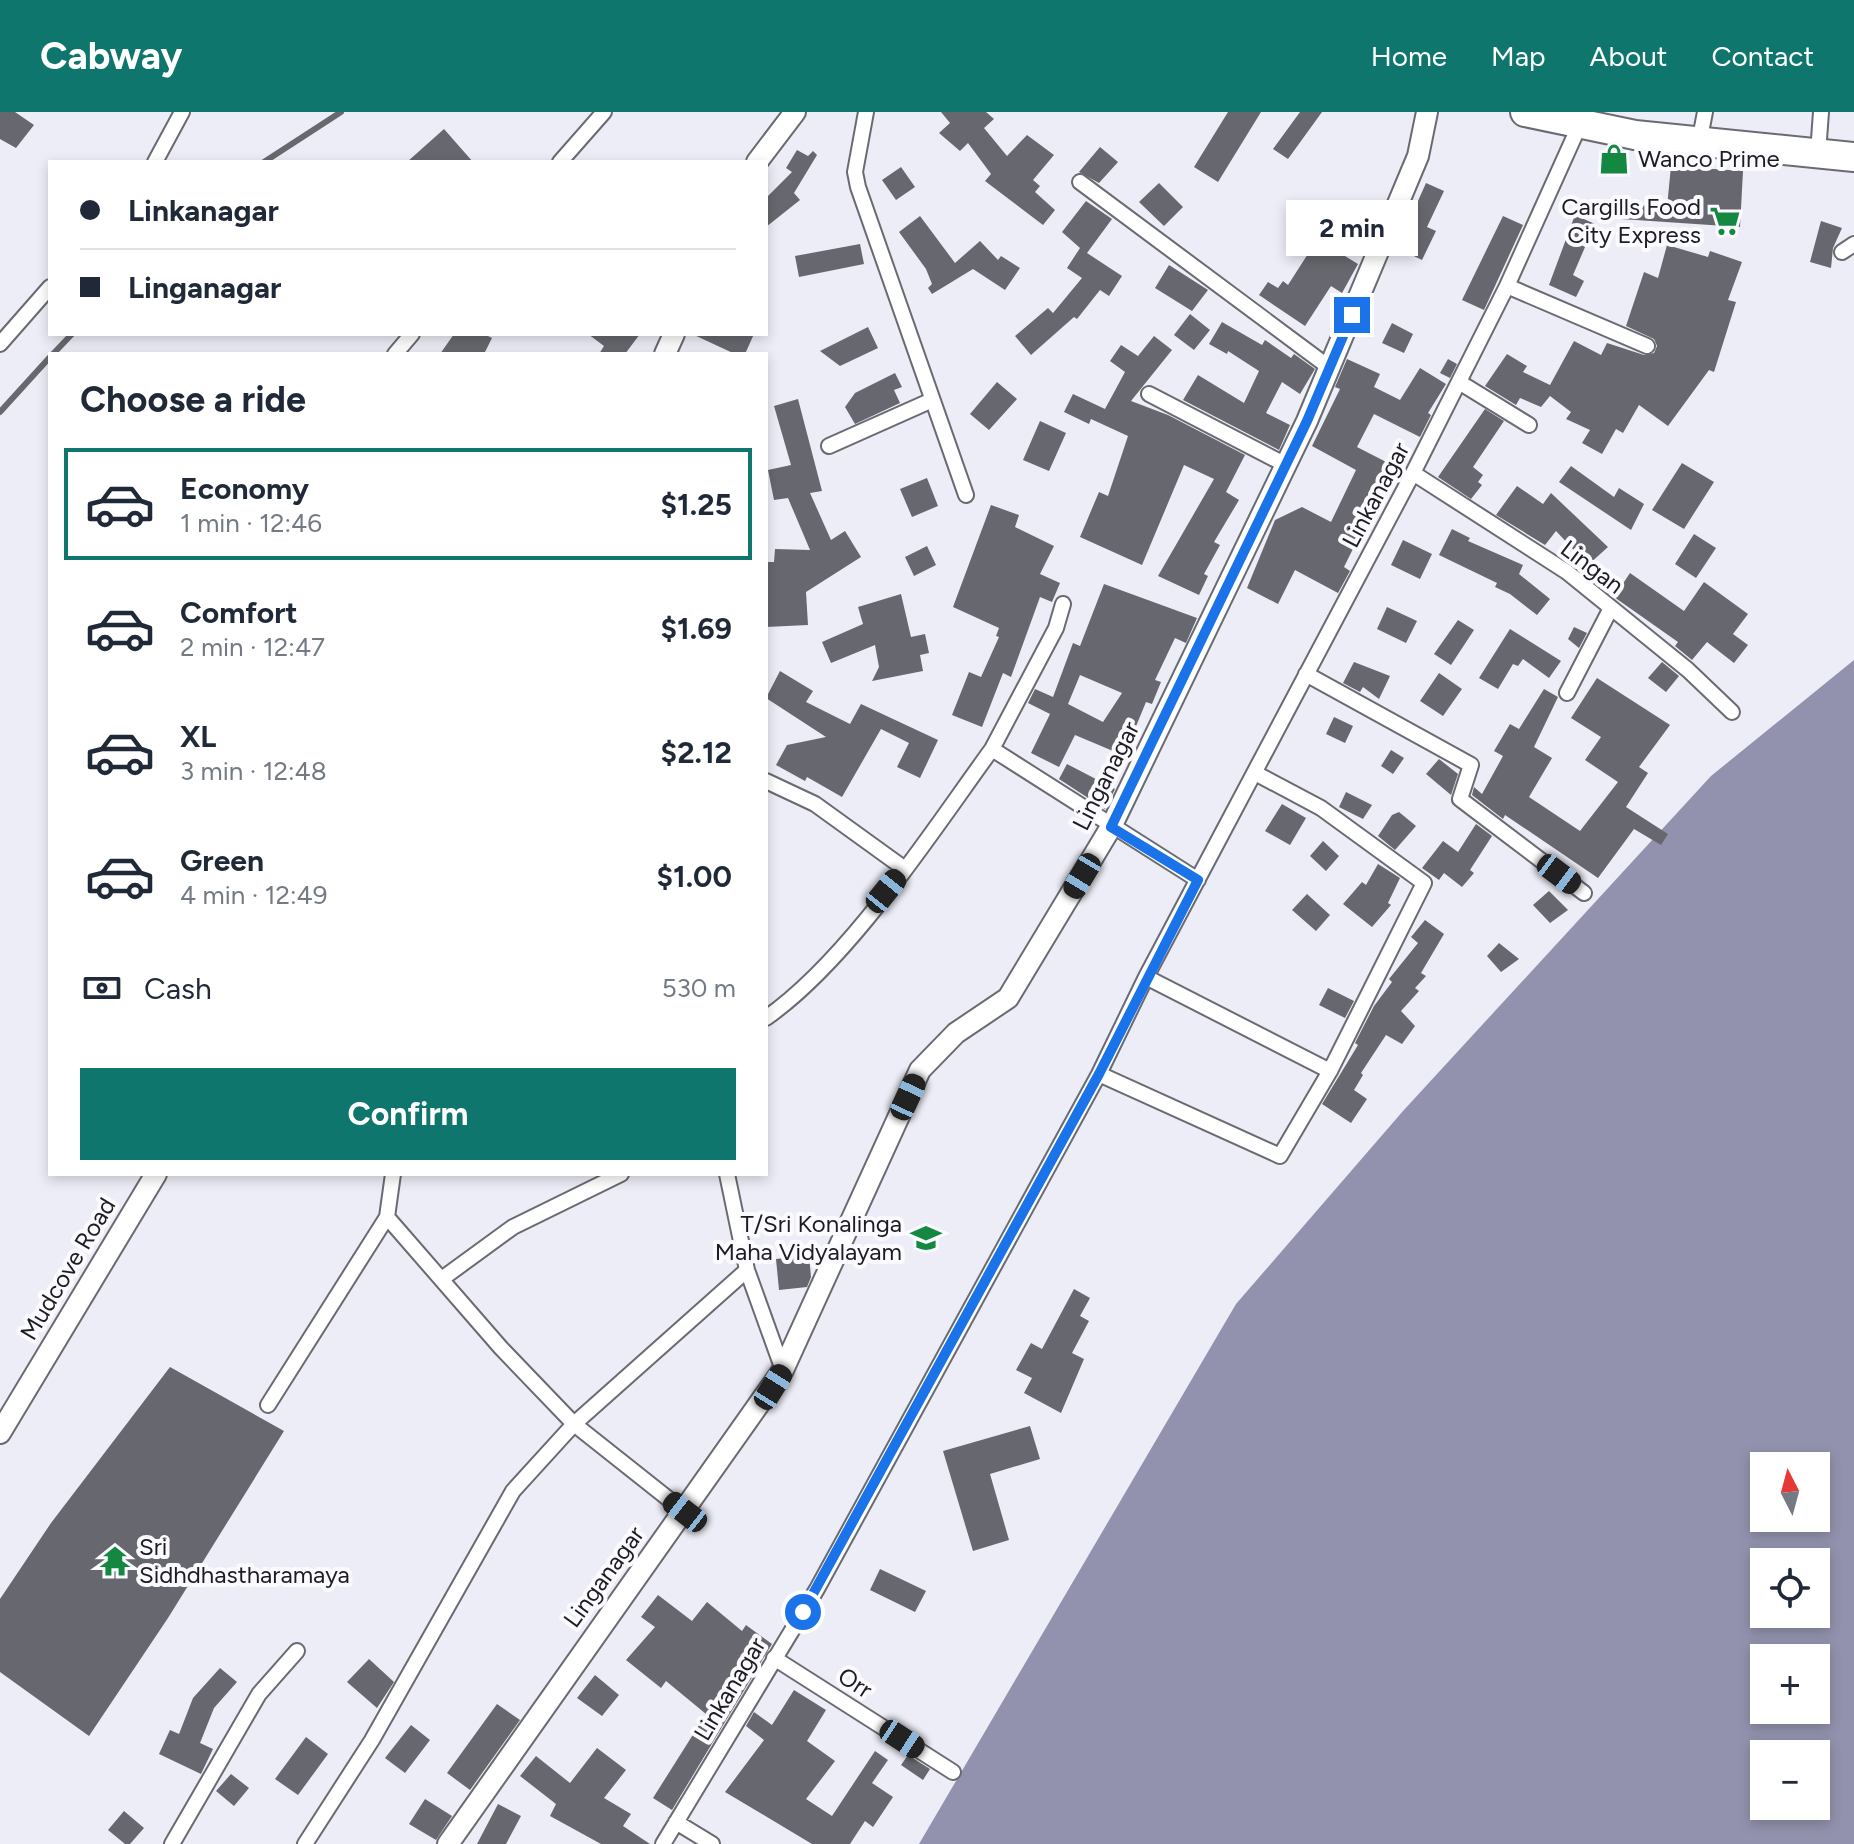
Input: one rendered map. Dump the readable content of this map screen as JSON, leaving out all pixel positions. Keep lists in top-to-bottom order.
{
  "streets": {
    "street": [
      "Linkanagar",
      "Lingan",
      "Linganagar",
      "Mudcove Road",
      "Orr"
    ]
  },
  "crossings": [
    ["Linkanagar", "Lingan"],
    ["Linkanagar", "Orr"]
  ],
  "places": {
    "shop": ["Wanco Prime"],
    "supermarket": ["Cargills Food City Express"],
    "school or university": ["T/Sri Konalinga Maha Vidyalayam"],
    "temple": ["Sri Sidhdhastharamaya"]
  },
  "north": "top",
  "page": {
    "header": "Cabway",
    "nav": [
      "Home",
      "Map",
      "About",
      "Contact"
    ],
    "banner": ["Linkanagar", "Linganagar"],
    "bubble": "2 min",
    "heading": "Choose a ride",
    "list": [
      {
        "name": "Economy",
        "note": "1 min · 12:46",
        "value": "$1.25"
      },
      {
        "name": "Comfort",
        "note": "2 min · 12:47",
        "value": "$1.69"
      },
      {
        "name": "XL",
        "note": "3 min · 12:48",
        "value": "$2.12"
      },
      {
        "name": "Green",
        "note": "4 min · 12:49",
        "value": "$1.00"
      }
    ],
    "pay": ["Cash", "530 m"],
    "buttons": "Confirm",
    "map_buttons": ["+", "−"]
  }
}
